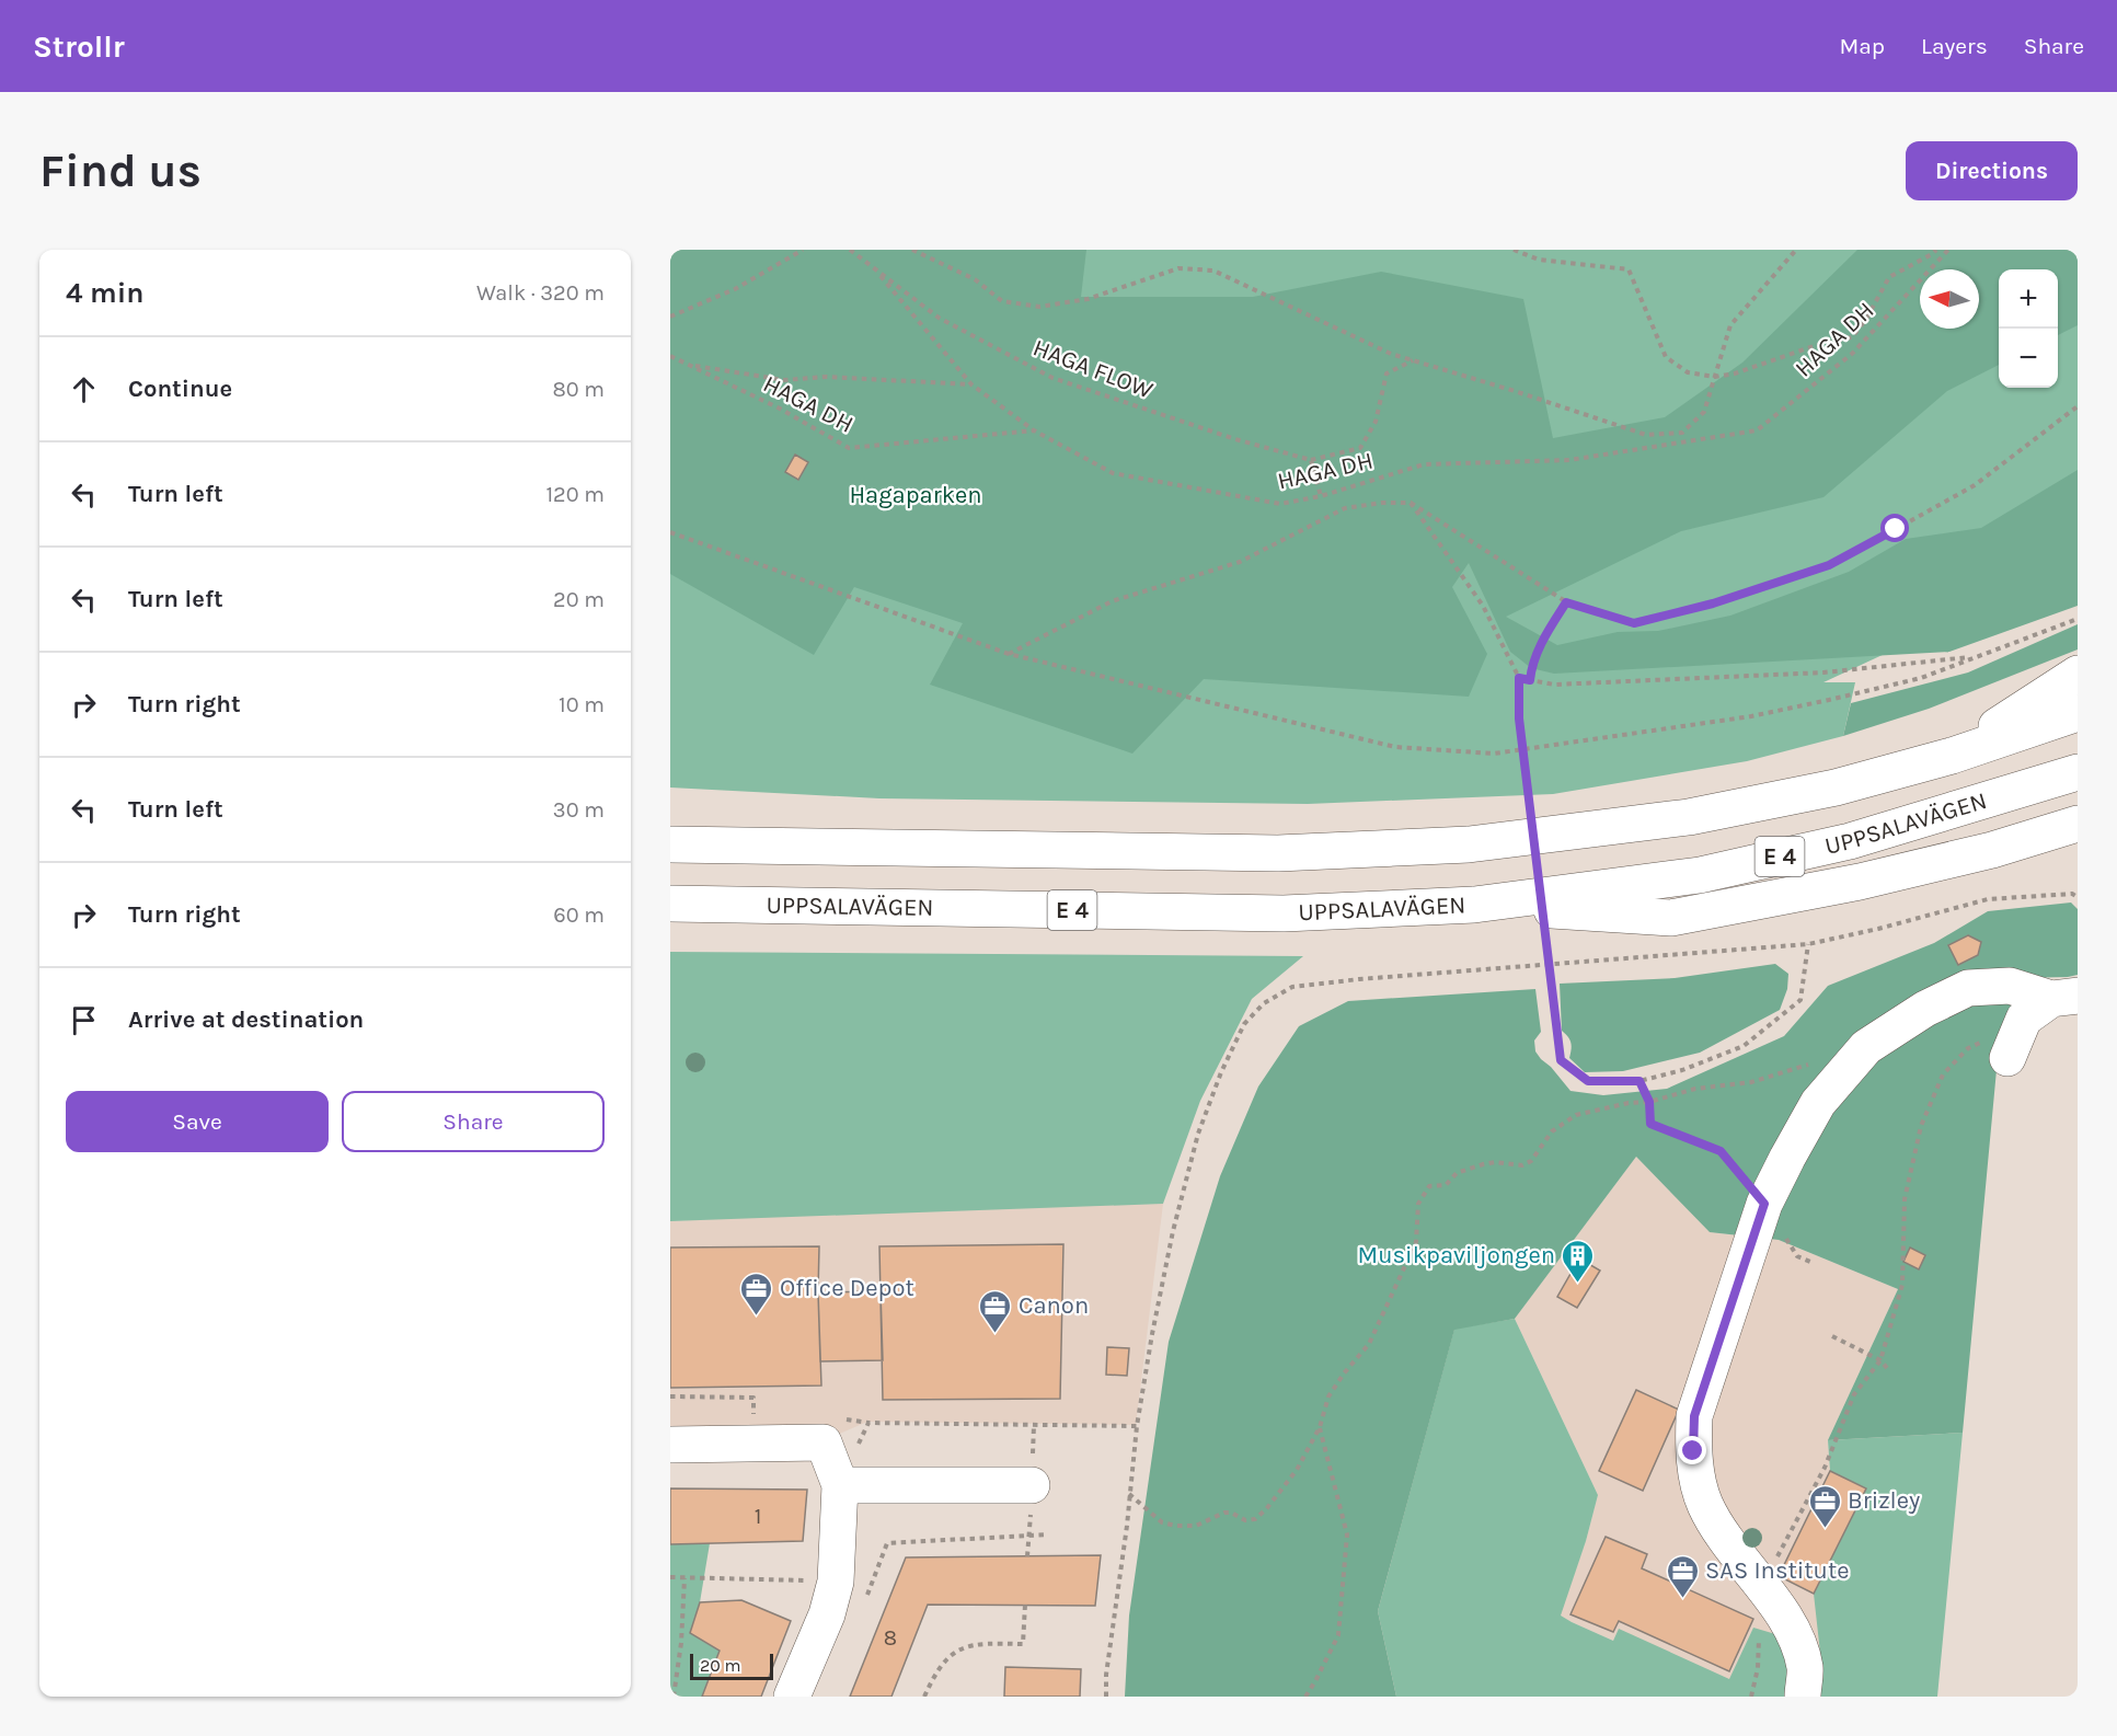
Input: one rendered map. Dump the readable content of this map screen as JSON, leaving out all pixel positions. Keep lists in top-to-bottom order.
{
  "streets": {
    "main road": ["UPPSALAVÄGEN", "E 4"],
    "path": ["HAGA DH", "HAGA FLOW"]
  },
  "parks": ["Hagaparken"],
  "places": {
    "building": ["Musikpaviljongen"],
    "office": [
      "Office Depot",
      "Canon",
      "Brizley",
      "SAS Institute"
    ]
  },
  "house_numbers": ["1", "8"],
  "scale_bar": "20 m",
  "north": "left",
  "page": {
    "header": "Strollr",
    "nav": ["Map", "Layers", "Share"],
    "buttons": [
      "Directions",
      ["Save", "Share"]
    ],
    "title": "Find us",
    "heading": ["4 min", "Walk · 320 m"],
    "map_buttons": ["+", "−"],
    "list": [
      ["Continue", "80 m"],
      ["Turn left", "120 m"],
      ["Turn left", "20 m"],
      ["Turn right", "10 m"],
      ["Turn left", "30 m"],
      ["Turn right", "60 m"],
      "Arrive at destination"
    ],
    "scale": "20 m"
  }
}
